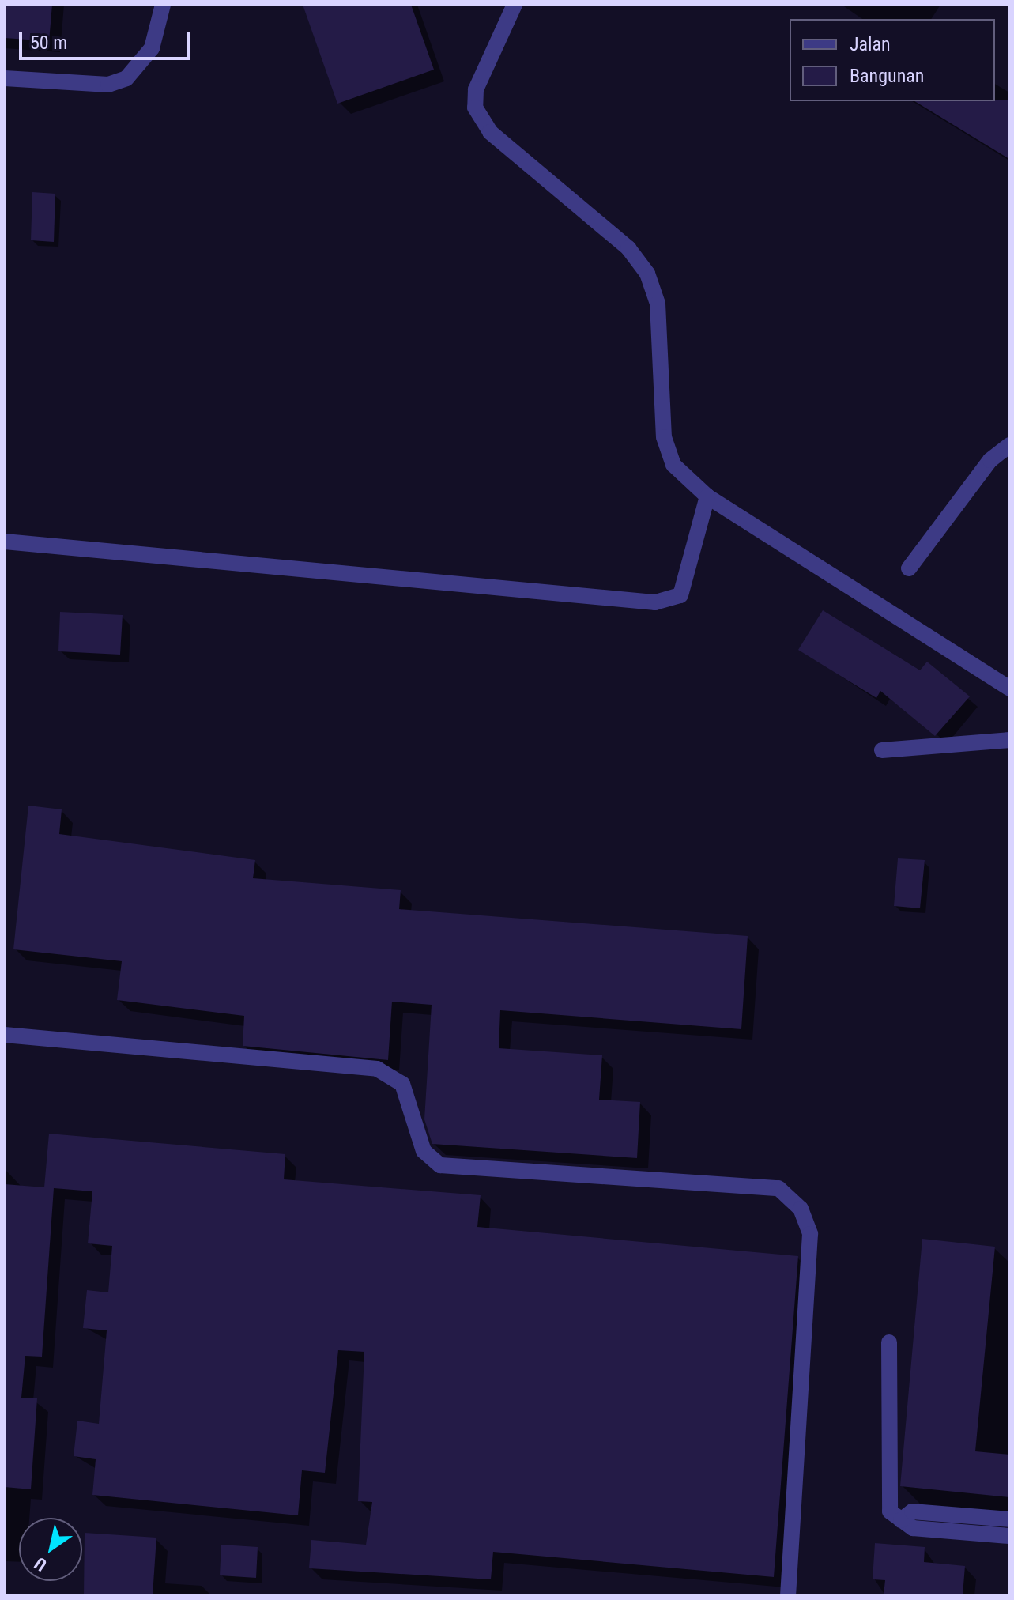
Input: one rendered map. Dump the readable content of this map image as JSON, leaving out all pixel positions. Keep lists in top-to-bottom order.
{
  "legend": ["Jalan", "Bangunan"],
  "scale_bar": "50 m",
  "north": "bottom left"
}
